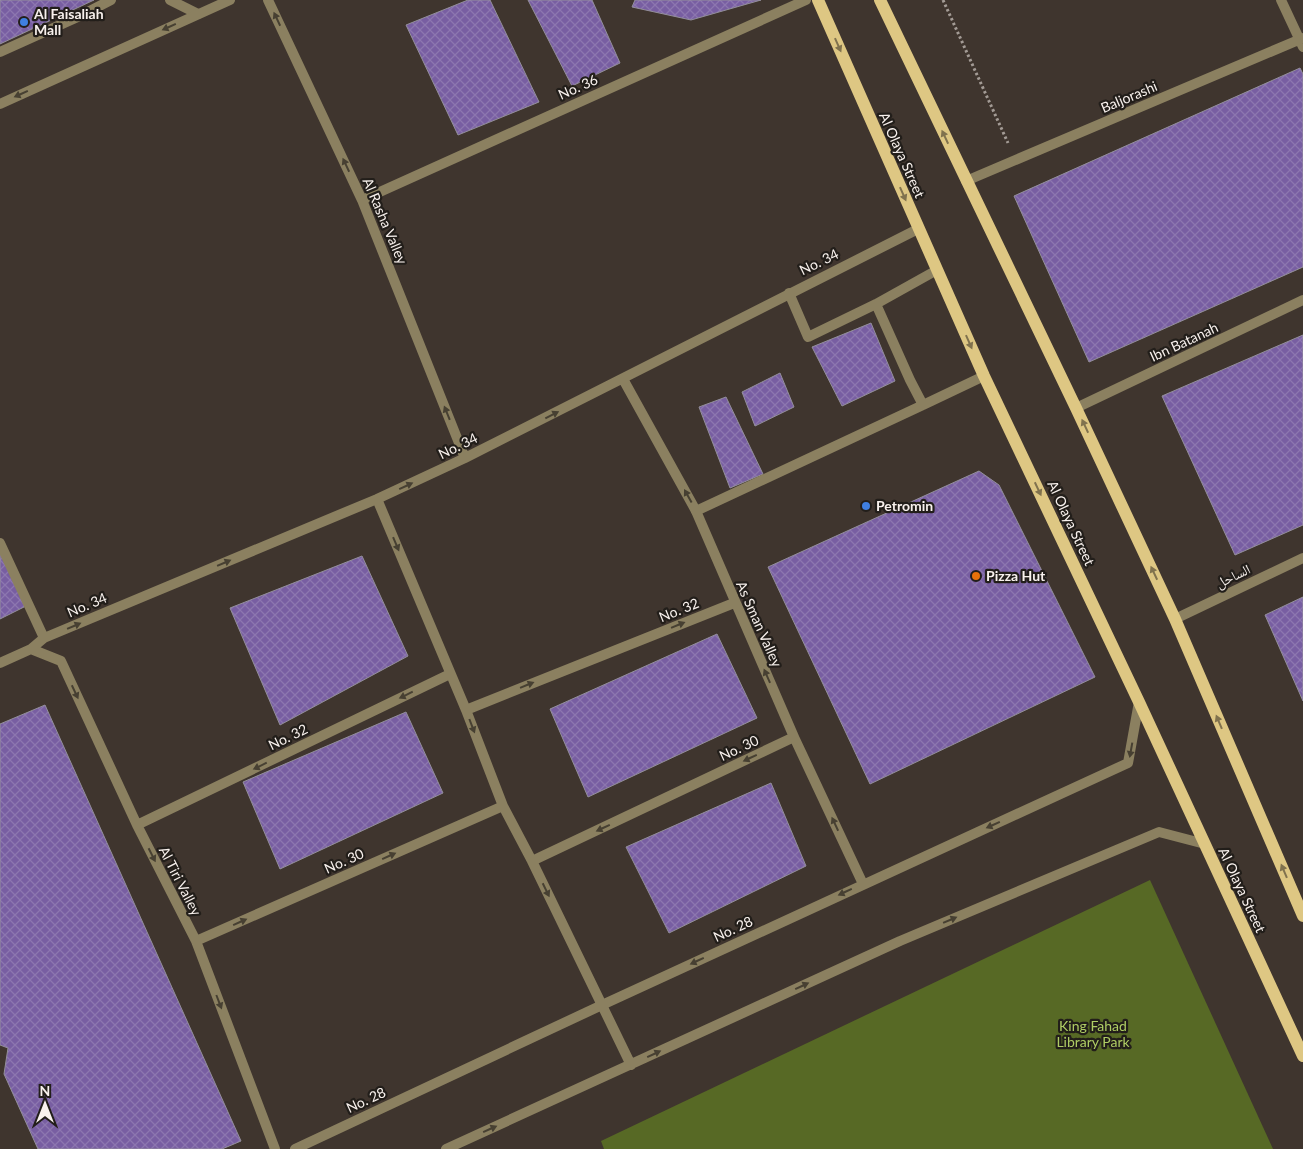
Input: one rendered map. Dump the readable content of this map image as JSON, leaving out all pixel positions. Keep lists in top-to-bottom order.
{
  "streets": {
    "main road": ["Al Olaya Street"],
    "street": [
      "No. 36",
      "Baljorashi",
      "Al Rasha Valley",
      "No. 34",
      "Ibn Batanah",
      "الساحل",
      "No. 32",
      "As Sman Valley",
      "No. 30",
      "Al Tiri Valley",
      "No. 28"
    ]
  },
  "crossings": [
    ["No. 36", "Al Rasha Valley"],
    ["Al Olaya Street", "No. 34"],
    ["Al Olaya Street", "No. 28"],
    ["Al Rasha Valley", "No. 34"],
    ["No. 34", "As Sman Valley"],
    ["No. 34", "Al Tiri Valley"],
    ["No. 32", "As Sman Valley"],
    ["No. 32", "Al Tiri Valley"],
    ["As Sman Valley", "No. 30"],
    ["As Sman Valley", "No. 28"],
    ["No. 30", "Al Tiri Valley"]
  ],
  "one_way": [
    "Al Rasha Valley",
    "No. 34",
    "As Sman Valley",
    "Al Tiri Valley"
  ],
  "parks": ["King Fahad Library Park"],
  "places": ["Al Faisaliah Mall", "Petromin", "Pizza Hut"],
  "north": "top"
}
